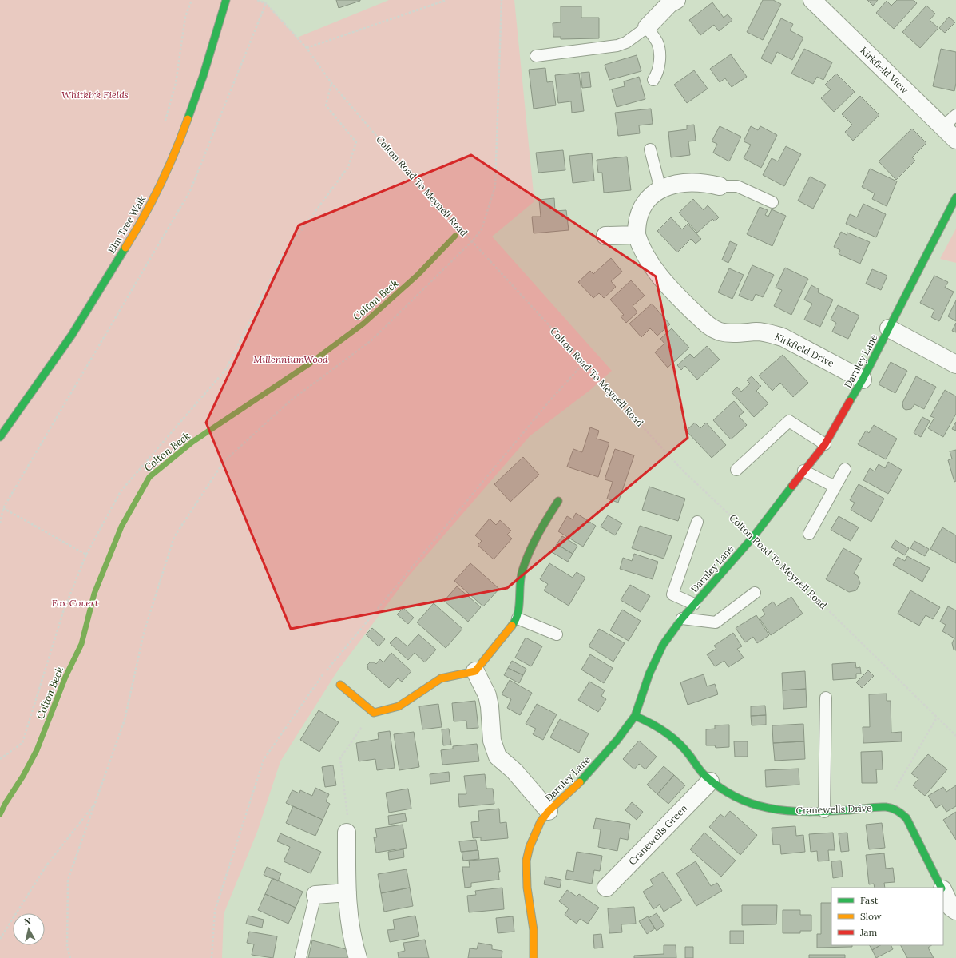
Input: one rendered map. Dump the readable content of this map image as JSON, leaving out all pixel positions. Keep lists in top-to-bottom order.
{
  "streets": {
    "street": [
      "Kirkfield View",
      "Elm Tree Walk",
      "Kirkfield Drive",
      "Darnley Lane",
      "Cranewells Drive",
      "Cranewells Green"
    ],
    "path": ["Colton Road To Meynell Road"]
  },
  "crossings": [
    ["Colton Road To Meynell Road", "Darnley Lane"],
    ["Kirkfield Drive", "Darnley Lane"],
    ["Darnley Lane", "Cranewells Drive"],
    ["Cranewells Drive", "Cranewells Green"]
  ],
  "water": ["Colton Beck"],
  "parks": ["Whitkirk Fields", "MillenniumWood", "Fox Covert"],
  "legend": ["Fast", "Slow", "Jam"],
  "north": "top"
}
